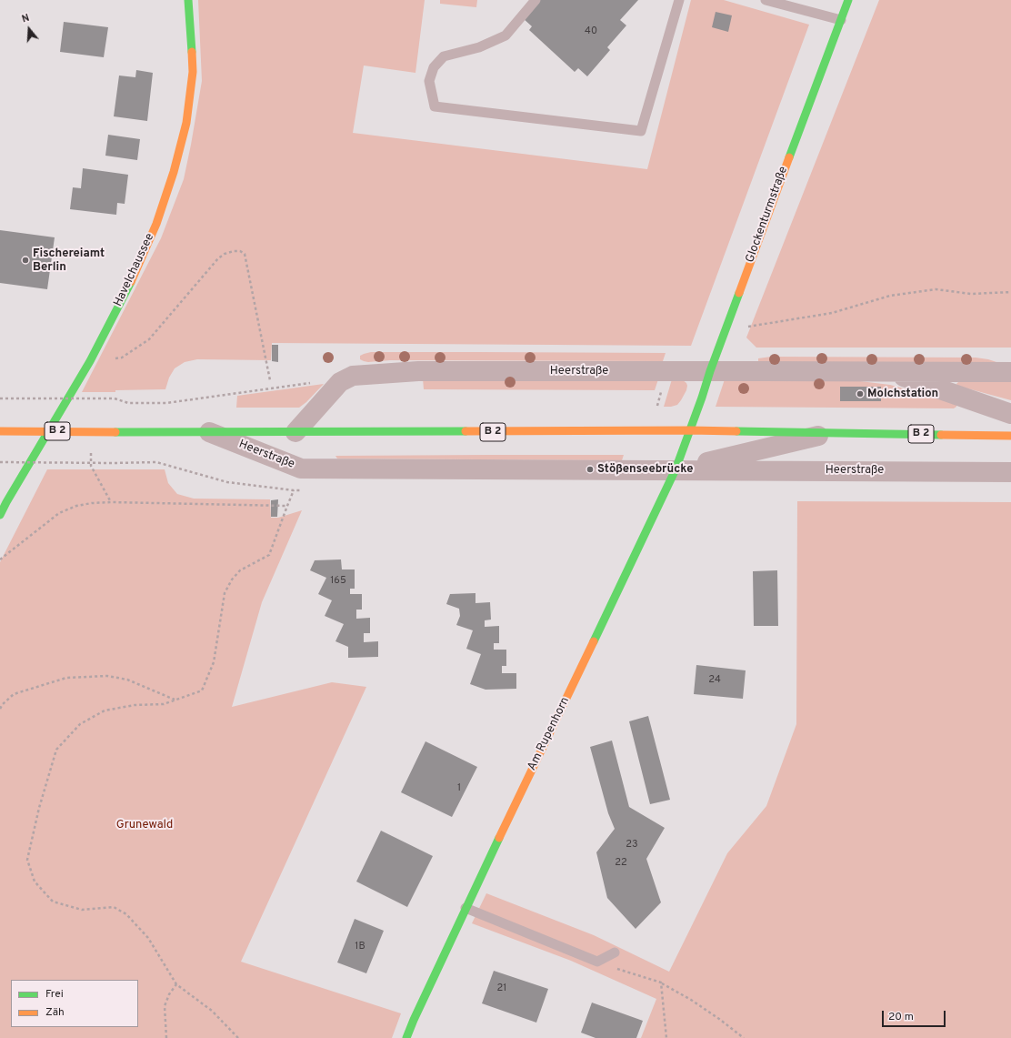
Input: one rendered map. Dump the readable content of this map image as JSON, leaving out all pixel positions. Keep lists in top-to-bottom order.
{
  "streets": {
    "street": [
      "Glockenturmstraße",
      "Havelchaussee",
      "Heerstraße",
      "B 2",
      "Am Rupenhorn"
    ]
  },
  "crossings": [
    ["Glockenturmstraße", "Heerstraße"],
    ["Glockenturmstraße", "Am Rupenhorn"],
    ["Heerstraße", "Am Rupenhorn"]
  ],
  "parks": ["Grunewald"],
  "places": ["Fischereiamt Berlin", "Molchstation", "Stößenseebrücke"],
  "house_numbers": [
    "40",
    "165",
    "24",
    "1",
    "23",
    "22",
    "1B",
    "21"
  ],
  "legend": ["Frei", "Zäh"],
  "scale_bar": "20 m",
  "north": "top"
}
